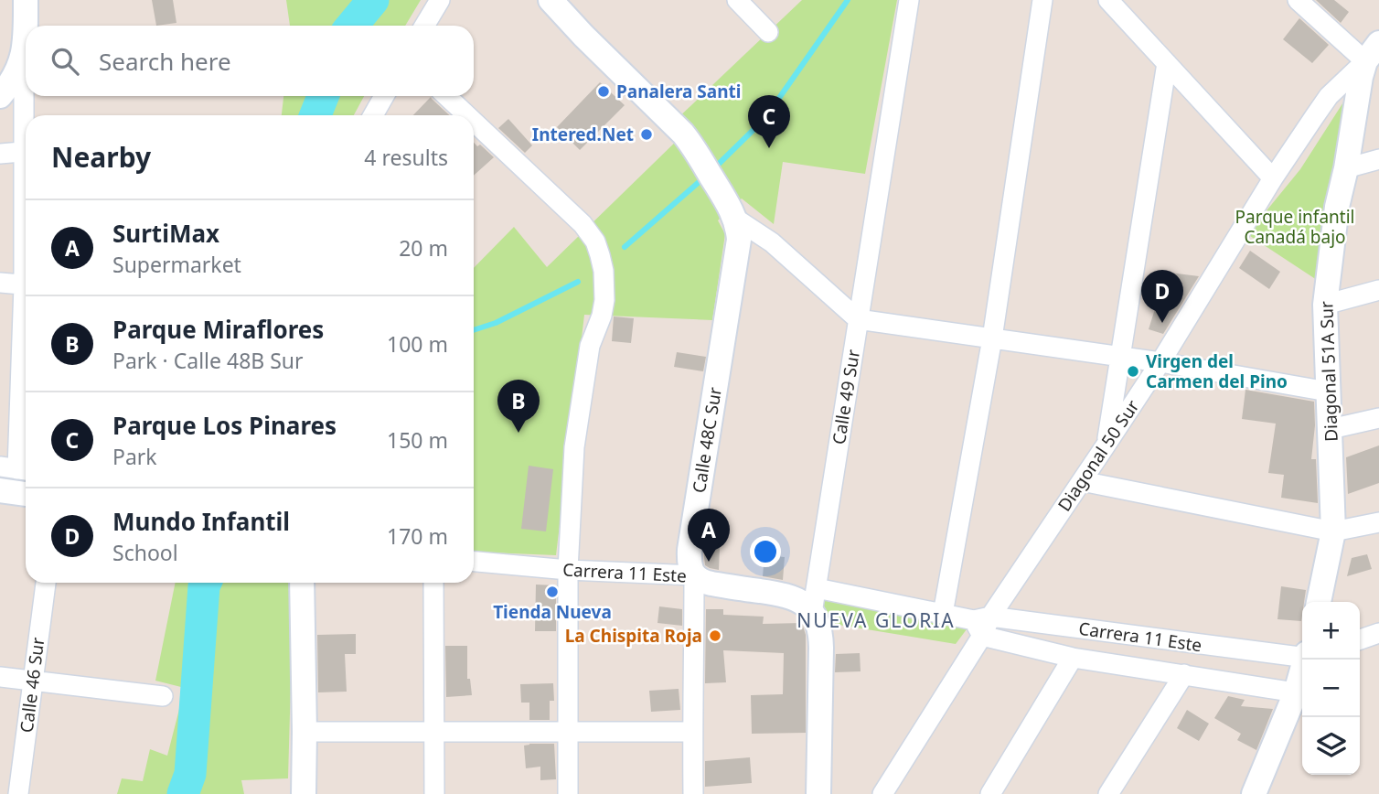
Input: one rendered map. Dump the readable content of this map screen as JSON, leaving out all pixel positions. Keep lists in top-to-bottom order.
{
  "streets": {
    "street": [
      "Diagonal 51A Sur",
      "Calle 49 Sur",
      "Calle 48C Sur",
      "Diagonal 50 Sur",
      "Carrera 11 Este",
      "Calle 46 Sur"
    ]
  },
  "crossings": [
    ["Diagonal 51A Sur", "Diagonal 50 Sur"],
    ["Calle 49 Sur", "Carrera 11 Este"],
    ["Calle 48C Sur", "Carrera 11 Este"],
    ["Diagonal 50 Sur", "Carrera 11 Este"]
  ],
  "districts": ["NUEVA GLORIA"],
  "parks": ["Parque infantil Canadá bajo"],
  "places": [
    "Panalera Santi",
    "Intered.Net",
    "Virgen del Carmen del Pino",
    "Tienda Nueva",
    "La Chispita Roja"
  ],
  "page": {
    "search": "Search here",
    "pins": [
      "C",
      "D",
      "B",
      "A"
    ],
    "heading": ["Nearby", "4 results"],
    "list": [
      {
        "mark": "A",
        "name": "SurtiMax",
        "note": "Supermarket",
        "value": "20 m"
      },
      {
        "mark": "B",
        "name": "Parque Miraflores",
        "note": "Park · Calle 48B Sur",
        "value": "100 m"
      },
      {
        "mark": "C",
        "name": "Parque Los Pinares",
        "note": "Park",
        "value": "150 m"
      },
      {
        "mark": "D",
        "name": "Mundo Infantil",
        "note": "School",
        "value": "170 m"
      }
    ],
    "map_buttons": ["+", "−"]
  }
}
